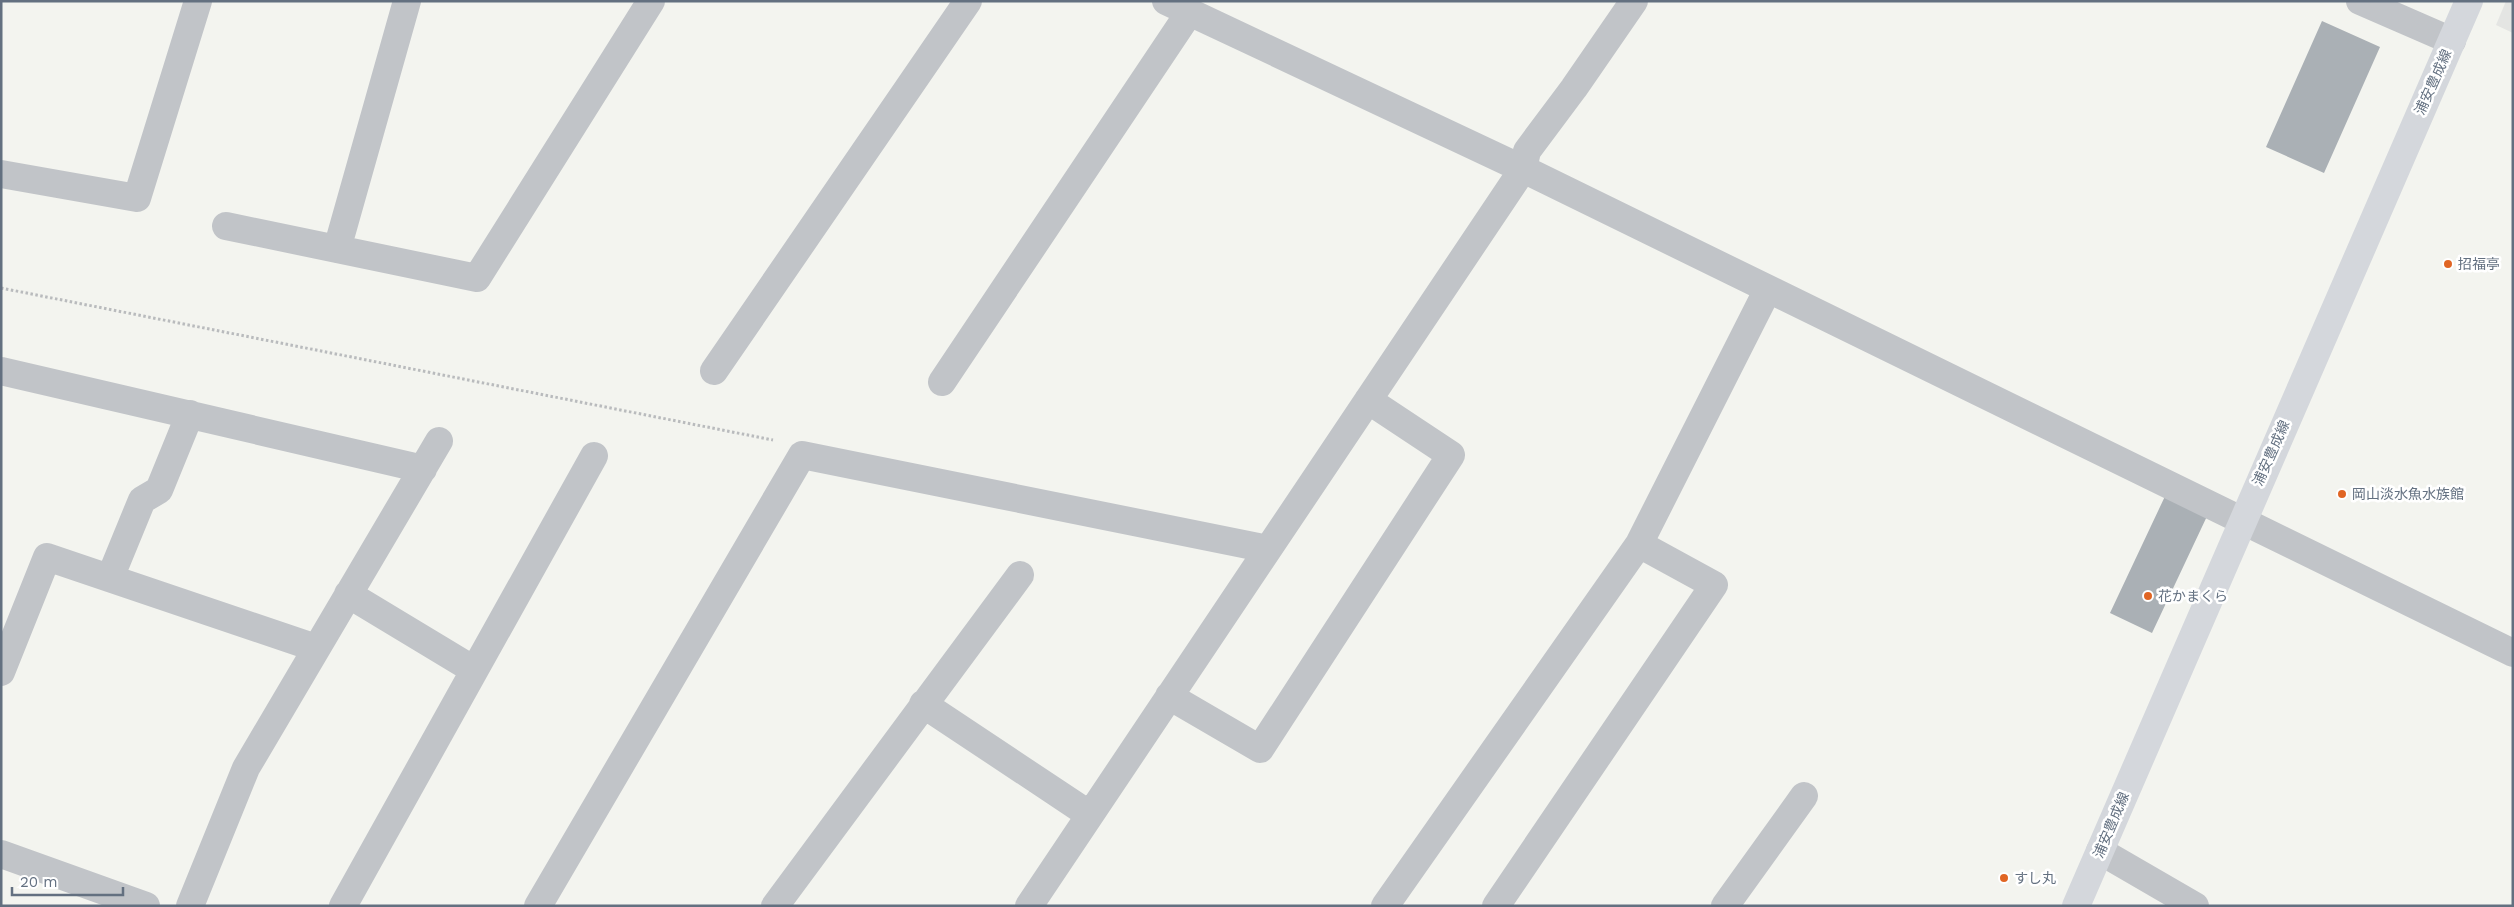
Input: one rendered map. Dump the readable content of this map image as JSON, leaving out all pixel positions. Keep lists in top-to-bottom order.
{
  "streets": {
    "main road": ["浦安豊成線"]
  },
  "places": [
    "招福亭",
    "岡山淡水魚水族館",
    "花かまくら",
    "すし丸"
  ],
  "scale_bar": "20 m"
}
